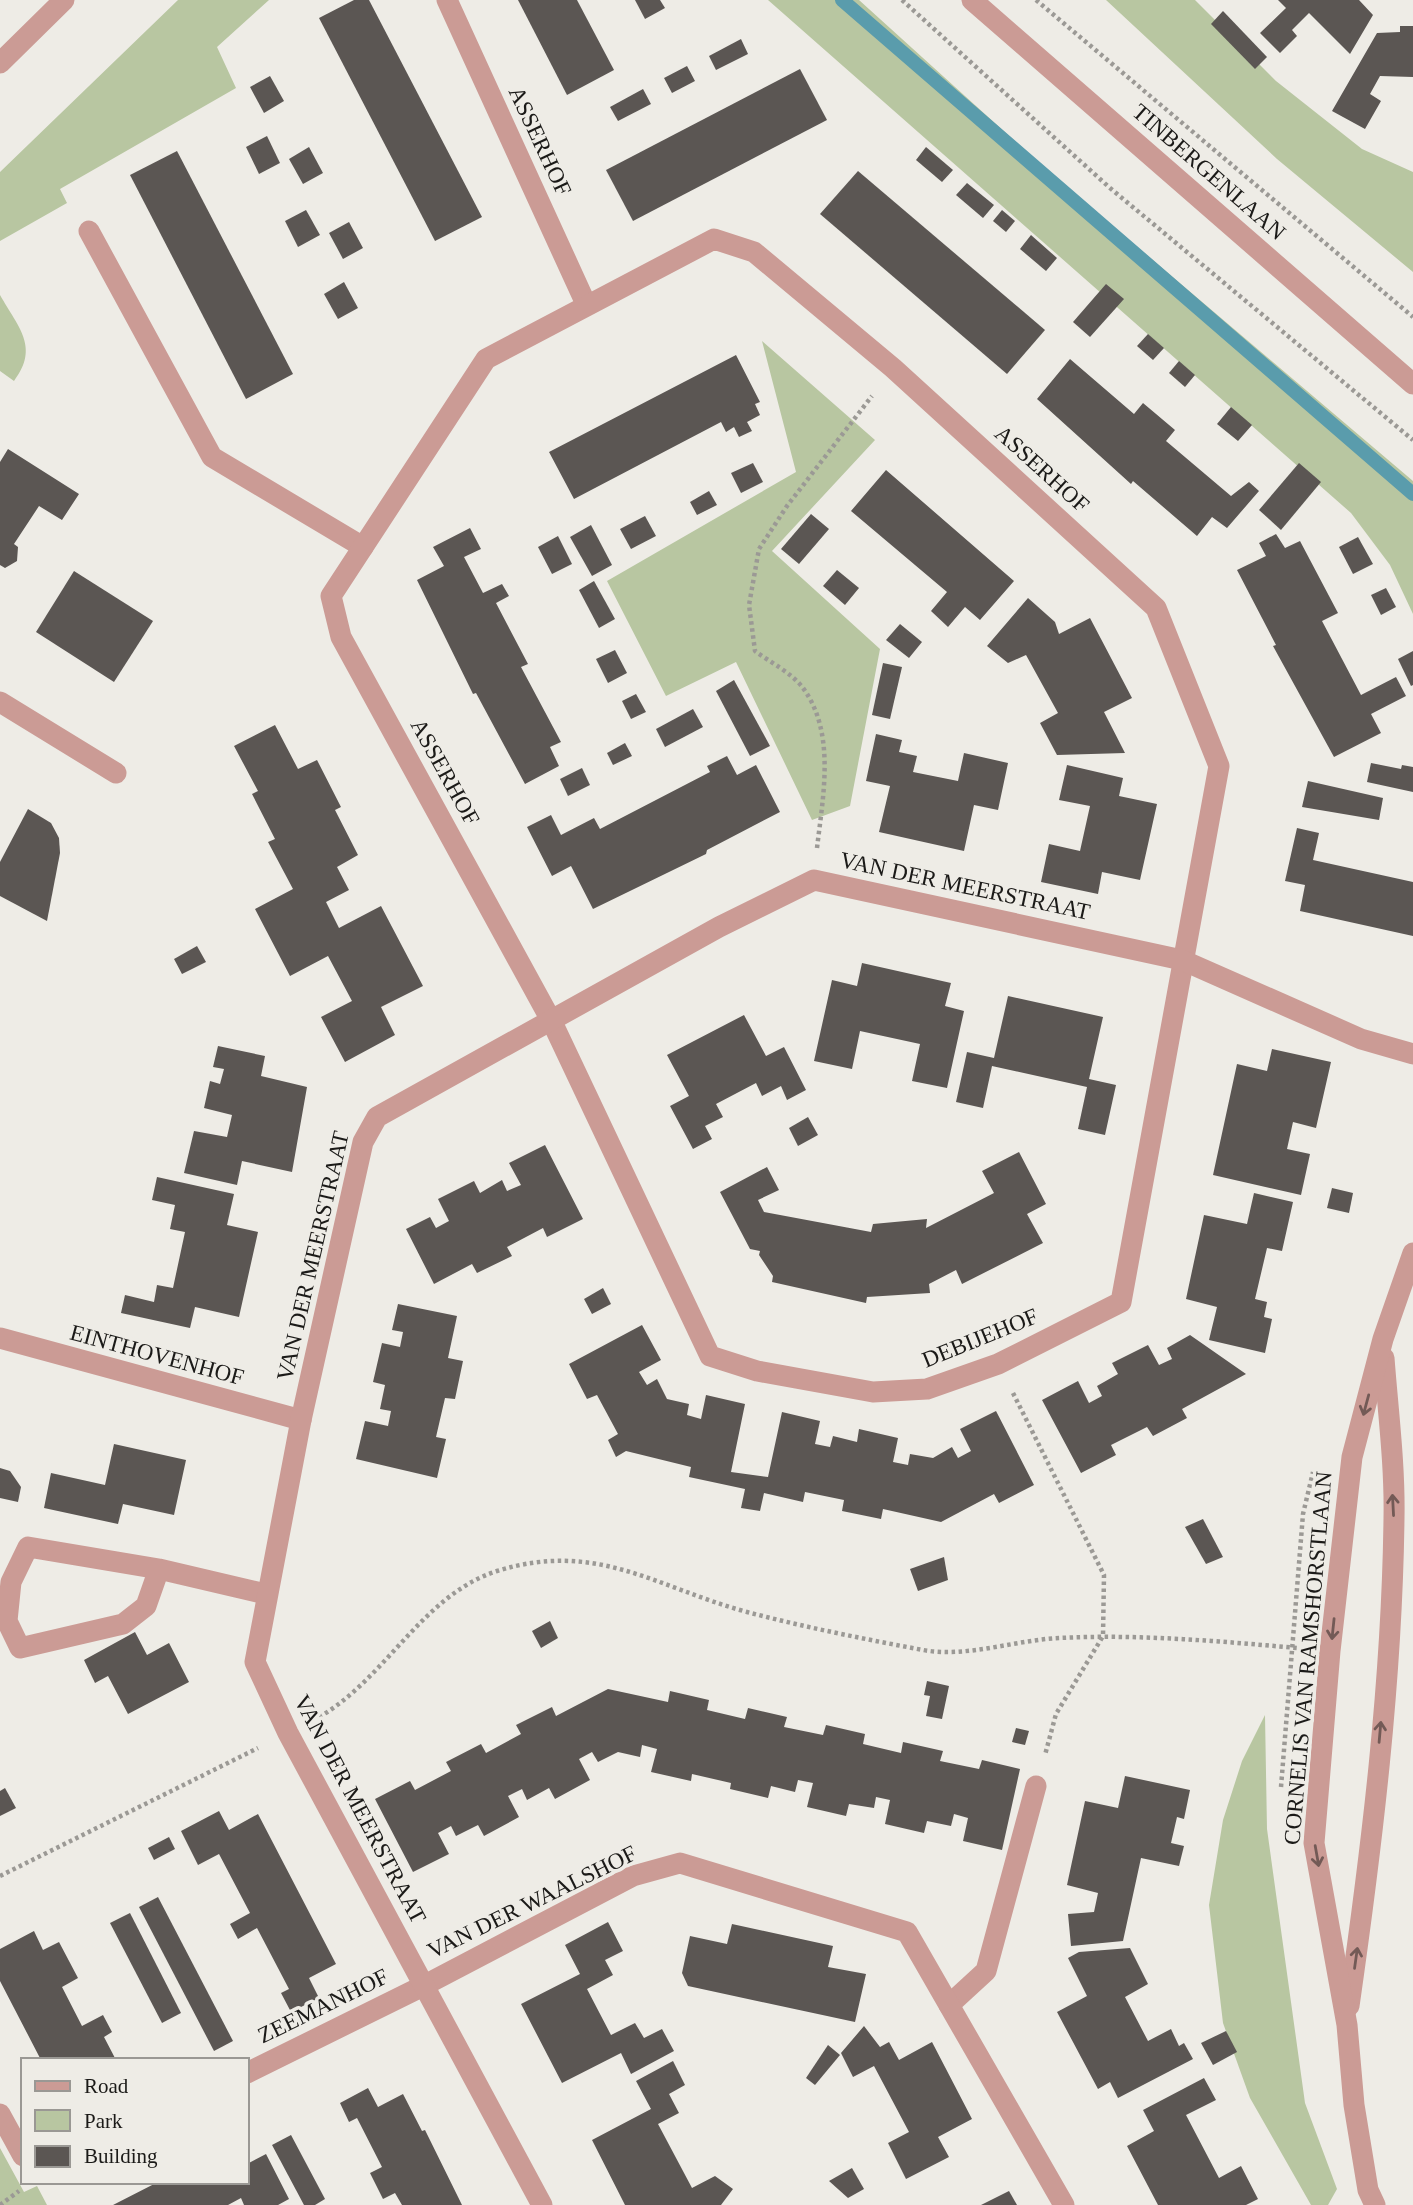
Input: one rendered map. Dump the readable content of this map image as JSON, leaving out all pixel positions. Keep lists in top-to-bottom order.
{
  "streets": {
    "street": [
      "ASSERHOF",
      "TINBERGENLAAN",
      "VAN DER MEERSTRAAT",
      "DEBIJEHOF",
      "EINTHOVENHOF",
      "CORNELIS VAN RAMSHORSTLAAN",
      "VAN DER WAALSHOF",
      "ZEEMANHOF"
    ]
  },
  "crossings": [
    ["ASSERHOF", "VAN DER MEERSTRAAT"],
    ["ASSERHOF", "DEBIJEHOF"],
    ["VAN DER MEERSTRAAT", "DEBIJEHOF"],
    ["VAN DER MEERSTRAAT", "EINTHOVENHOF"],
    ["VAN DER MEERSTRAAT", "VAN DER WAALSHOF"],
    ["VAN DER MEERSTRAAT", "ZEEMANHOF"],
    ["VAN DER WAALSHOF", "ZEEMANHOF"]
  ],
  "legend": ["Road", "Park", "Building"]
}
